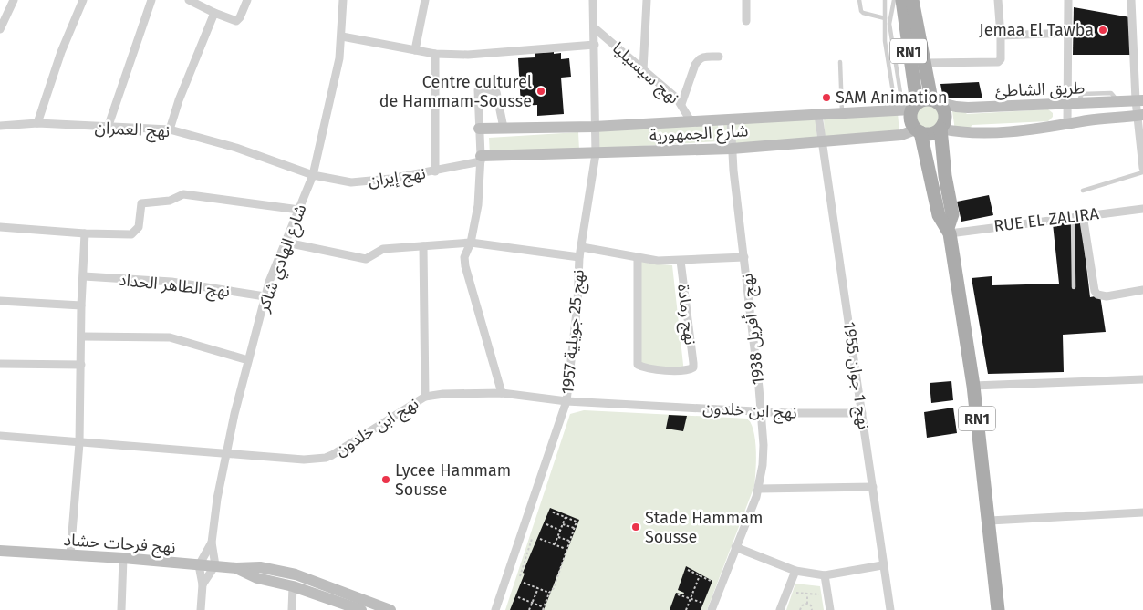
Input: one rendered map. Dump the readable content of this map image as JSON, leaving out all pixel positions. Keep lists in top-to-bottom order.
{
  "streets": {
    "main road": ["RN1"],
    "street": [
      "نهج سيسيليا",
      "طريق الشاطئ",
      "نهج العمران",
      "شارع الجمهورية",
      "نهج إيران",
      "RUE EL ZALIRA",
      "شارع الهادي شاكر",
      "نهج الطاهر الحداد",
      "نهج رمادة",
      "نهج 9 أفريل 1938",
      "نهج 25 جويلية 1957",
      "نهج 1 جوان 1955",
      "نهج ابن خلدون",
      "نهج فرحات حشاد"
    ]
  },
  "crossings": [
    ["RN1", "طريق الشاطئ"],
    ["RN1", "شارع الجمهورية"],
    ["RN1", "RUE EL ZALIRA"],
    ["نهج سيسيليا", "شارع الجمهورية"],
    ["نهج سيسيليا", "نهج 25 جويلية 1957"],
    ["طريق الشاطئ", "شارع الجمهورية"],
    ["نهج العمران", "نهج إيران"],
    ["نهج العمران", "شارع الهادي شاكر"],
    ["شارع الجمهورية", "نهج إيران"],
    ["شارع الجمهورية", "نهج 9 أفريل 1938"],
    ["شارع الجمهورية", "نهج 25 جويلية 1957"],
    ["شارع الجمهورية", "نهج 1 جوان 1955"],
    ["نهج إيران", "شارع الهادي شاكر"],
    ["شارع الهادي شاكر", "نهج الطاهر الحداد"],
    ["شارع الهادي شاكر", "نهج ابن خلدون"],
    ["شارع الهادي شاكر", "نهج فرحات حشاد"],
    ["نهج 9 أفريل 1938", "نهج ابن خلدون"],
    ["نهج 25 جويلية 1957", "نهج ابن خلدون"],
    ["نهج 1 جوان 1955", "نهج ابن خلدون"]
  ],
  "places": [
    "Jemaa El Tawba",
    "Centre culturel de Hammam-Sousse",
    "SAM Animation",
    "Lycee Hammam Sousse",
    "Stade Hammam Sousse"
  ]
}
